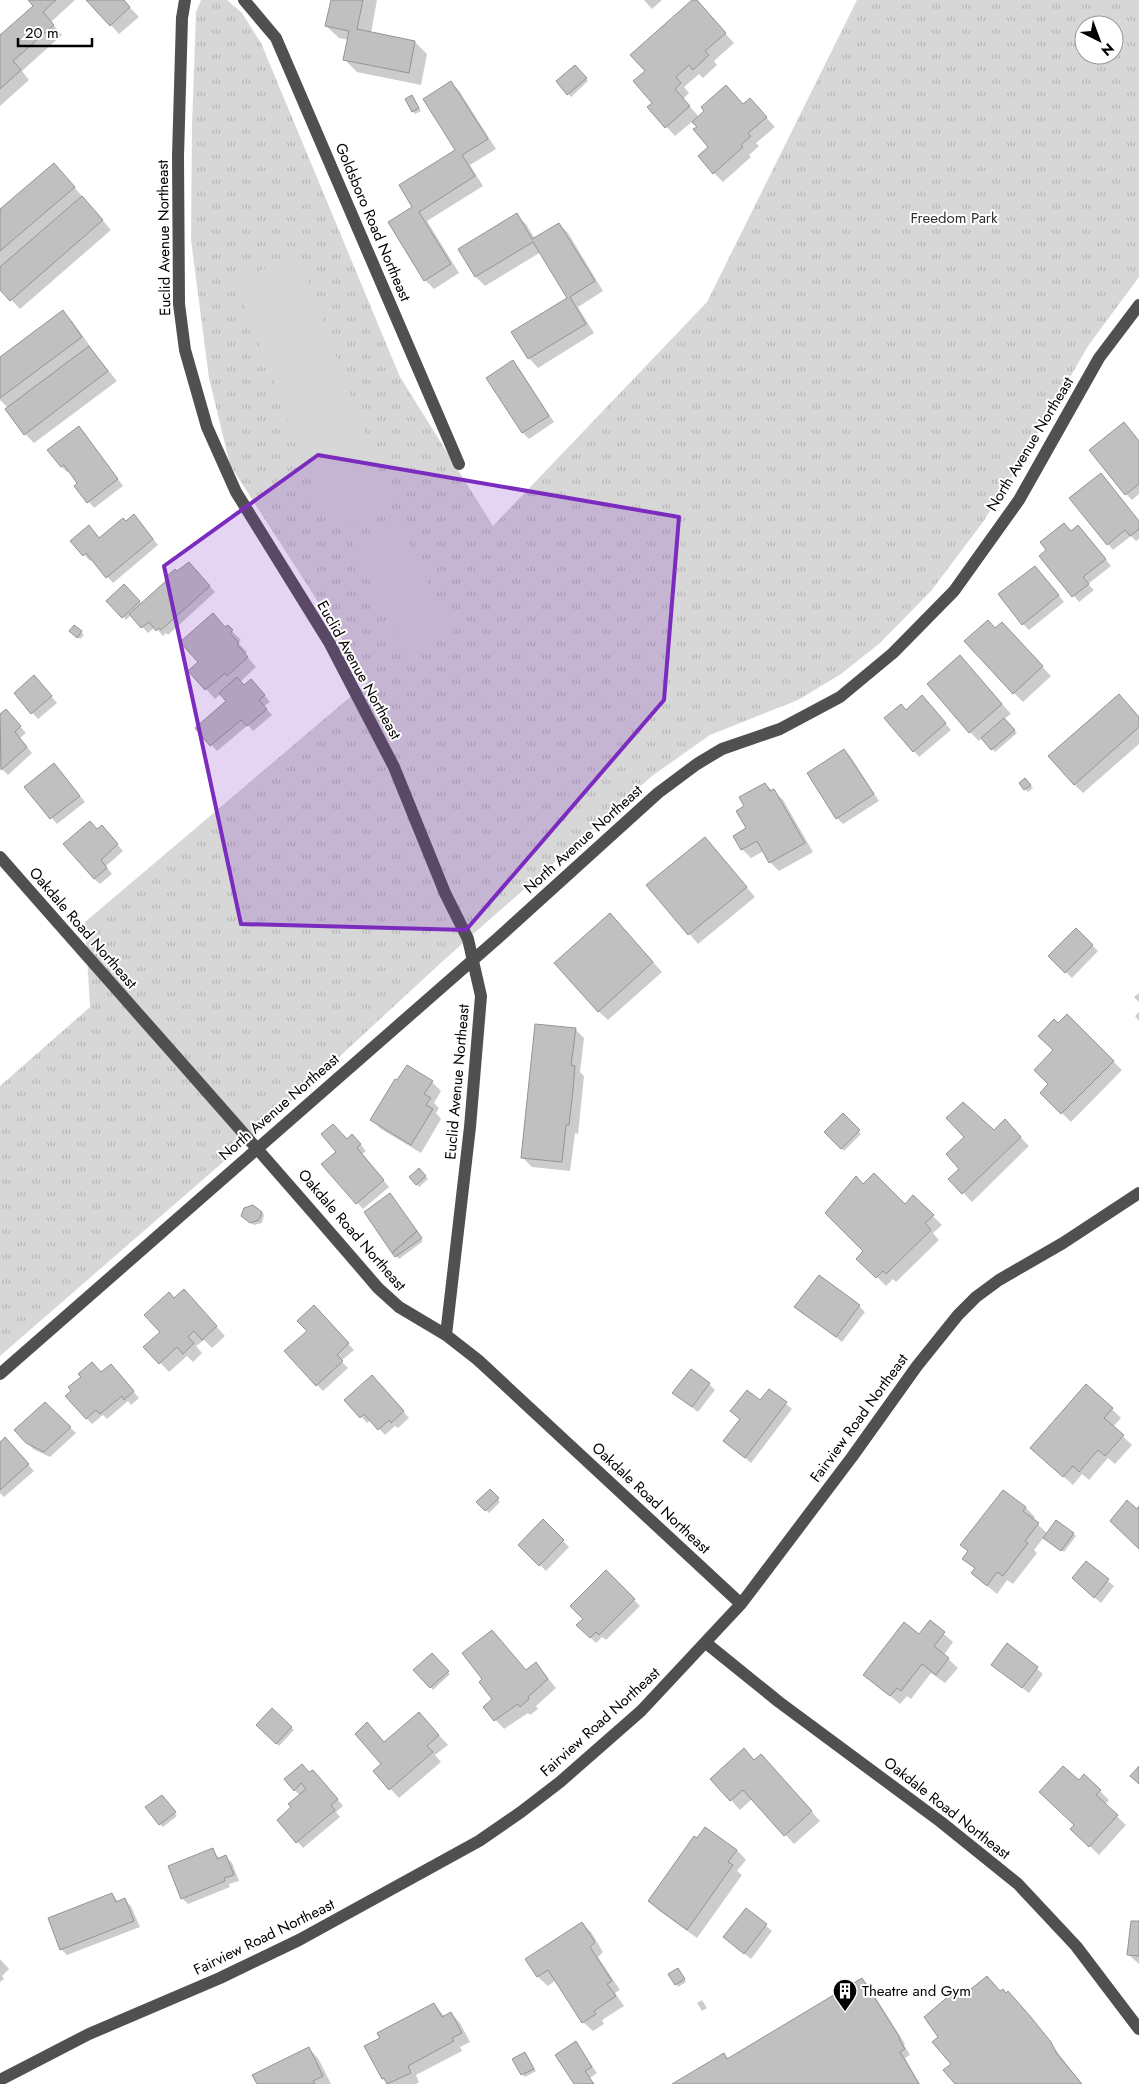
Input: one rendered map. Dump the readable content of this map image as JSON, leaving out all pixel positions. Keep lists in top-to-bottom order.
{
  "streets": {
    "street": [
      "Goldsboro Road Northeast",
      "Euclid Avenue Northeast",
      "North Avenue Northeast",
      "Oakdale Road Northeast",
      "Fairview Road Northeast"
    ]
  },
  "crossings": [
    ["Euclid Avenue Northeast", "North Avenue Northeast"],
    ["Euclid Avenue Northeast", "Oakdale Road Northeast"],
    ["North Avenue Northeast", "Oakdale Road Northeast"],
    ["Oakdale Road Northeast", "Fairview Road Northeast"]
  ],
  "parks": ["Freedom Park"],
  "places": {
    "building": ["Theatre and Gym"]
  },
  "scale_bar": "20 m",
  "north": "bottom right"
}
